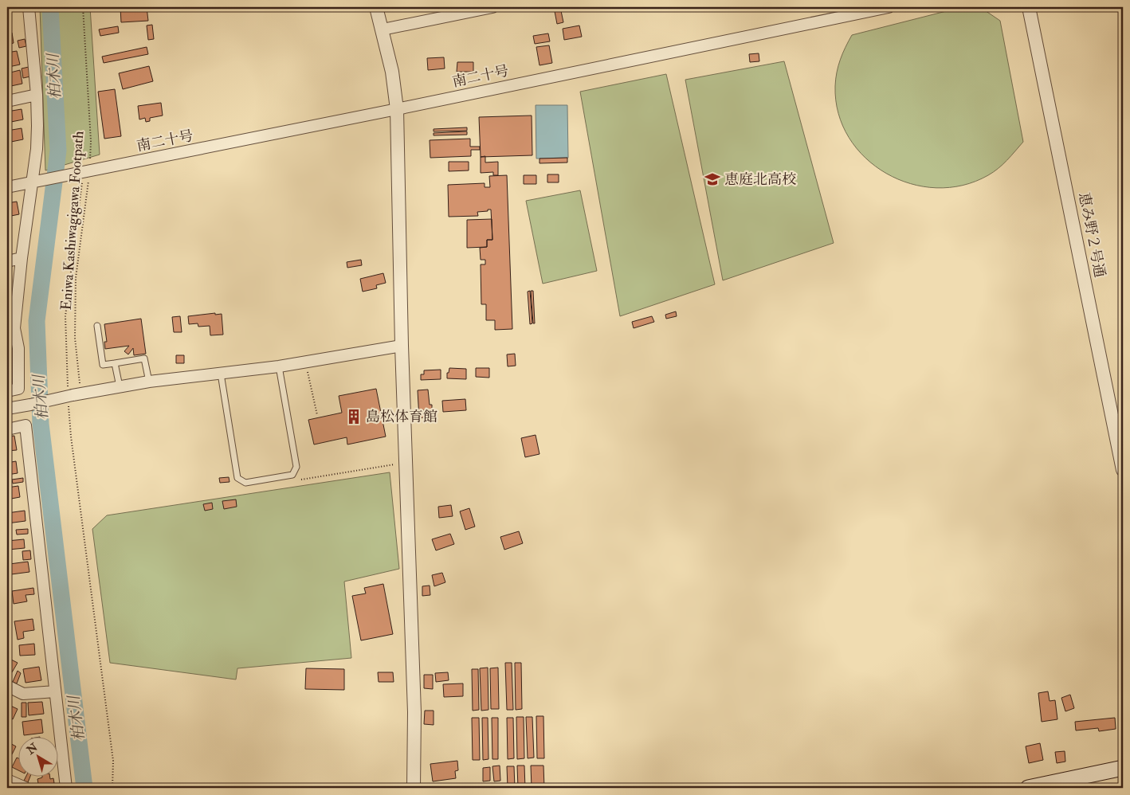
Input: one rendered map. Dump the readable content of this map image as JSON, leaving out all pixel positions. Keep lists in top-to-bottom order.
{
  "streets": {
    "street": ["南二十号", "恵み野２号通"],
    "path": ["Eniwa Kashiwagigawa Footpath"]
  },
  "crossings": [
    ["南二十号", "Eniwa Kashiwagigawa Footpath"]
  ],
  "water": ["柏木川"],
  "places": {
    "school or university": ["恵庭北高校"],
    "building": ["島松体育館"]
  },
  "north": "top left"
}
